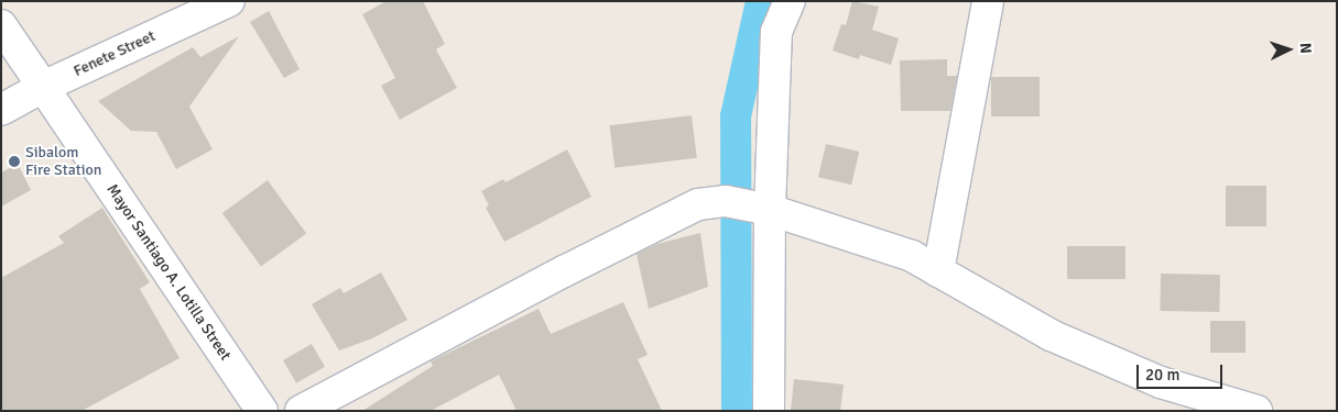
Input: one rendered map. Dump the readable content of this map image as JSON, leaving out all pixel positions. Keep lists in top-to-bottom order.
{
  "streets": {
    "street": ["Fenete Street", "Mayor Santiago A. Lotilla Street"]
  },
  "crossings": [
    ["Fenete Street", "Mayor Santiago A. Lotilla Street"]
  ],
  "places": ["Sibalom Fire Station"],
  "scale_bar": "20 m",
  "north": "right"
}
